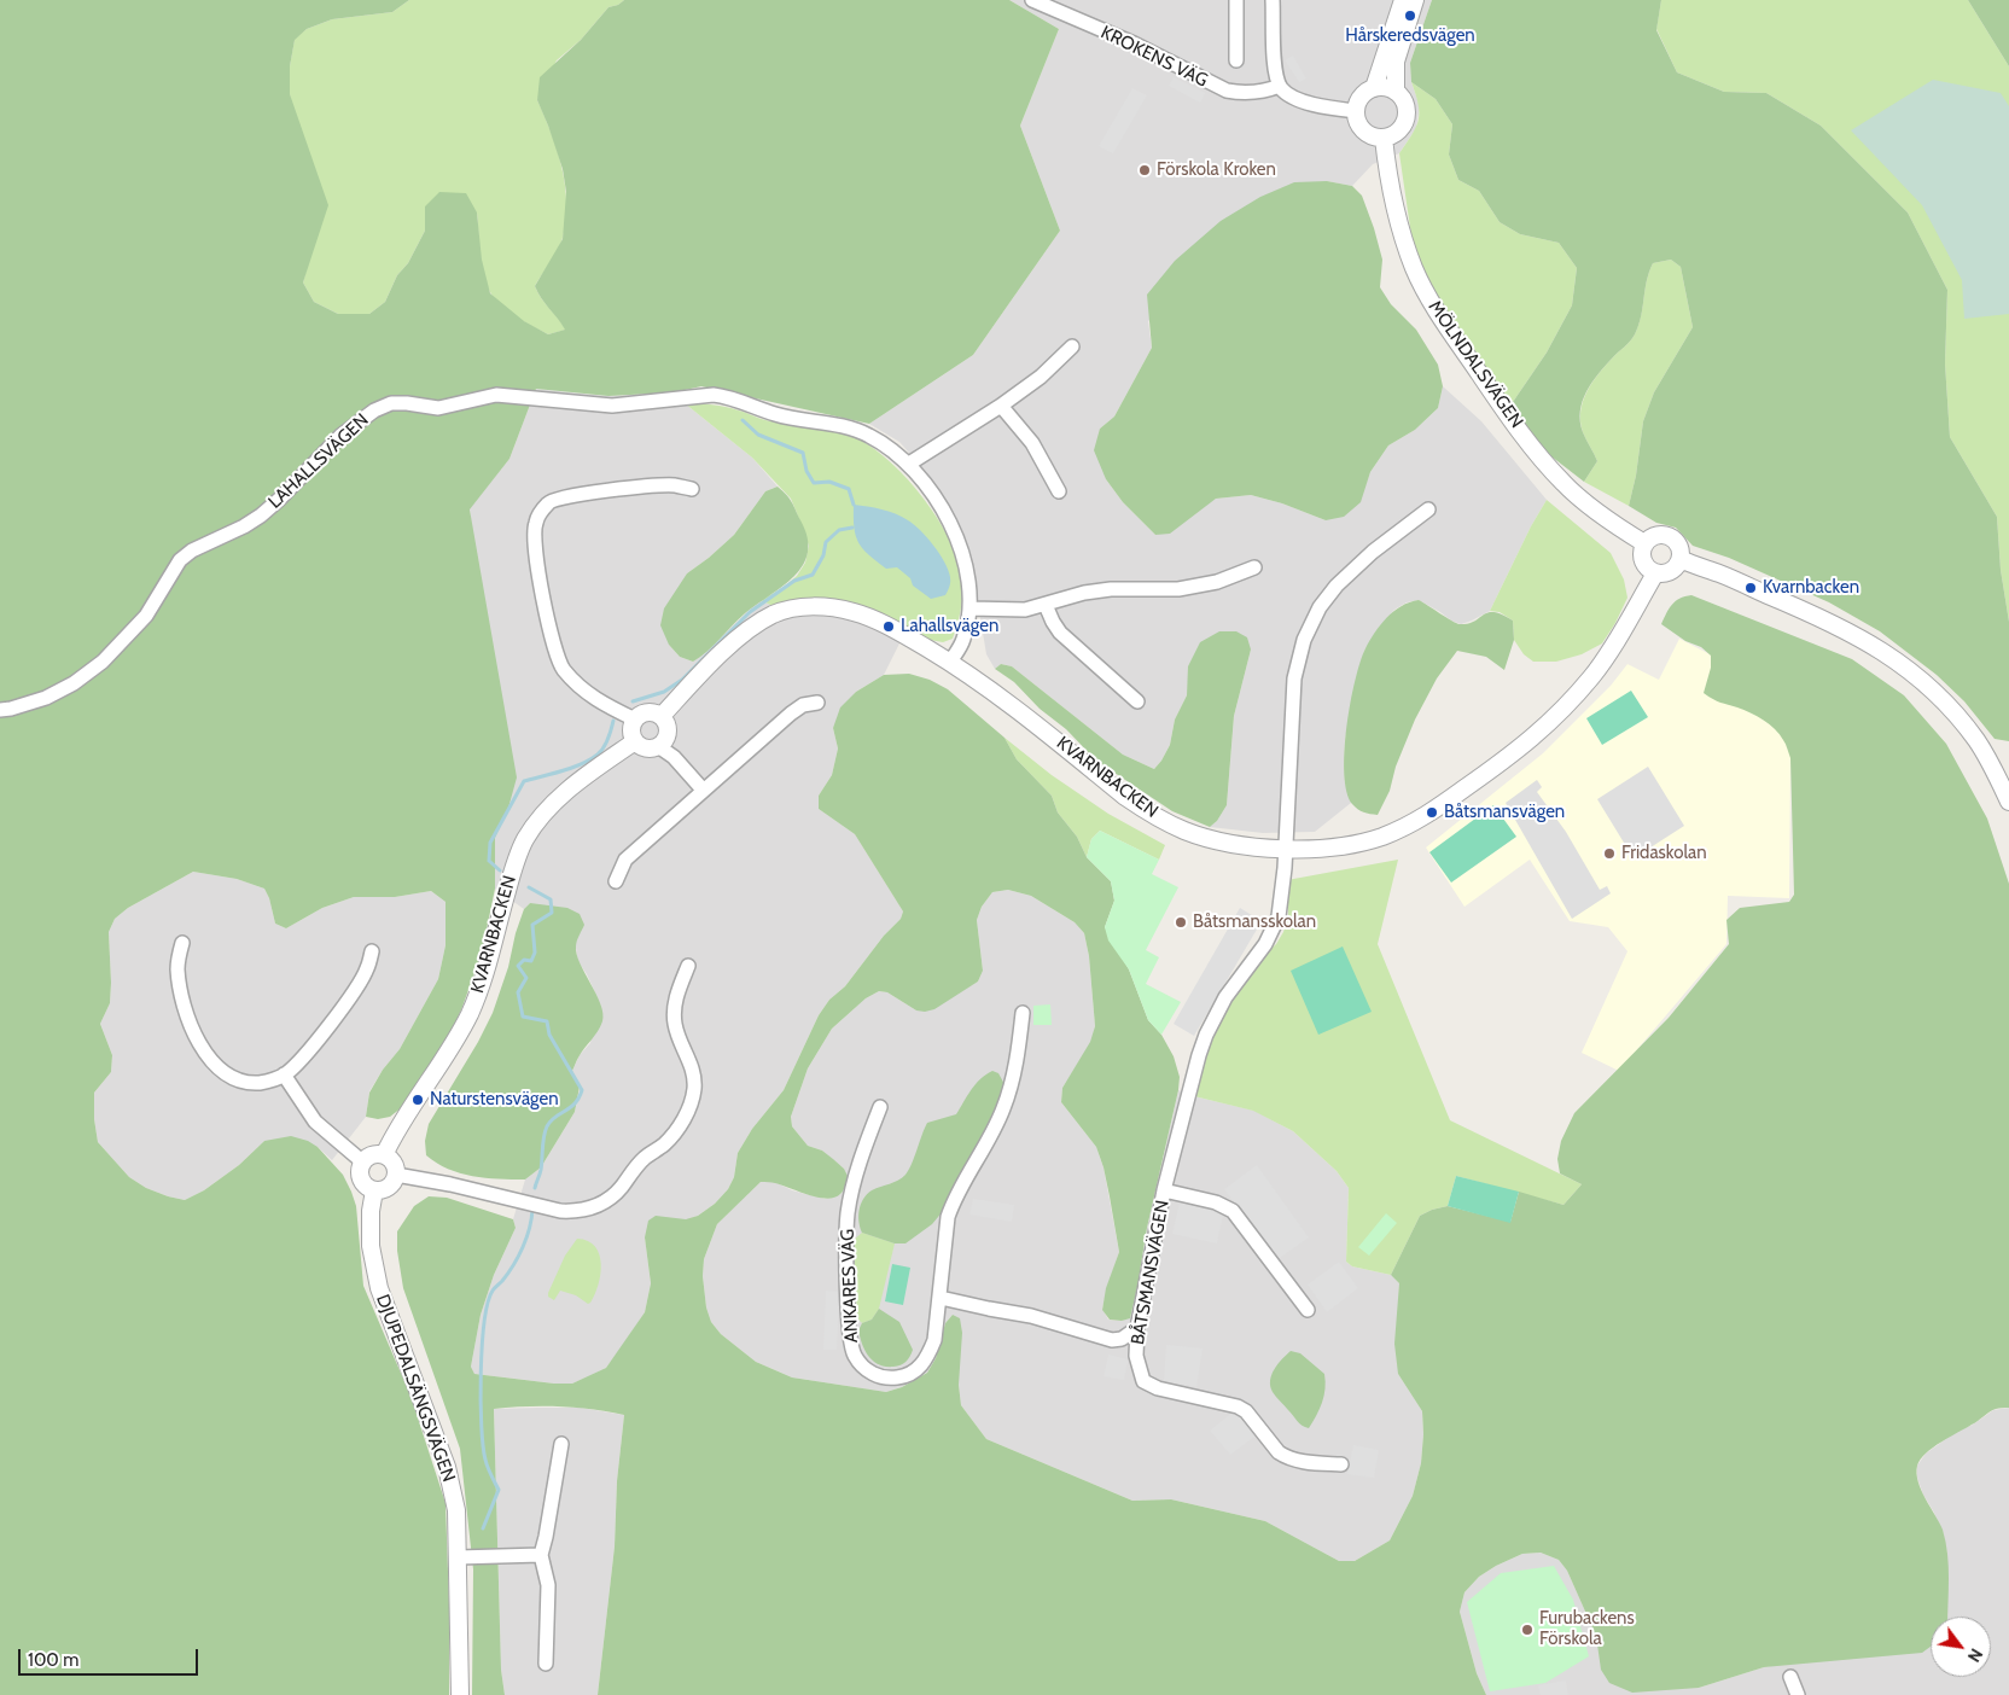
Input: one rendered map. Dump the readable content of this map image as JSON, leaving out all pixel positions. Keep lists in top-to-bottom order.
{
  "streets": {
    "street": [
      "KROKENS VÄG",
      "MÖLNDALSVÄGEN",
      "LAHALLSVÄGEN",
      "KVARNBACKEN",
      "BÅTSMANSVÄGEN",
      "ANKARES VÄG",
      "DJUPEDALSÄNGSVÄGEN"
    ]
  },
  "crossings": [
    ["MÖLNDALSVÄGEN", "KVARNBACKEN"],
    ["LAHALLSVÄGEN", "KVARNBACKEN"],
    ["KVARNBACKEN", "BÅTSMANSVÄGEN"],
    ["KVARNBACKEN", "DJUPEDALSÄNGSVÄGEN"]
  ],
  "places": [
    "Hårskeredsvägen",
    "Förskola Kroken",
    "Kvarnbacken",
    "Lahallsvägen",
    "Båtsmansvägen",
    "Fridaskolan",
    "Båtsmansskolan",
    "Naturstensvägen",
    "Furubackens Förskola"
  ],
  "scale_bar": "100 m",
  "north": "bottom right"
}
